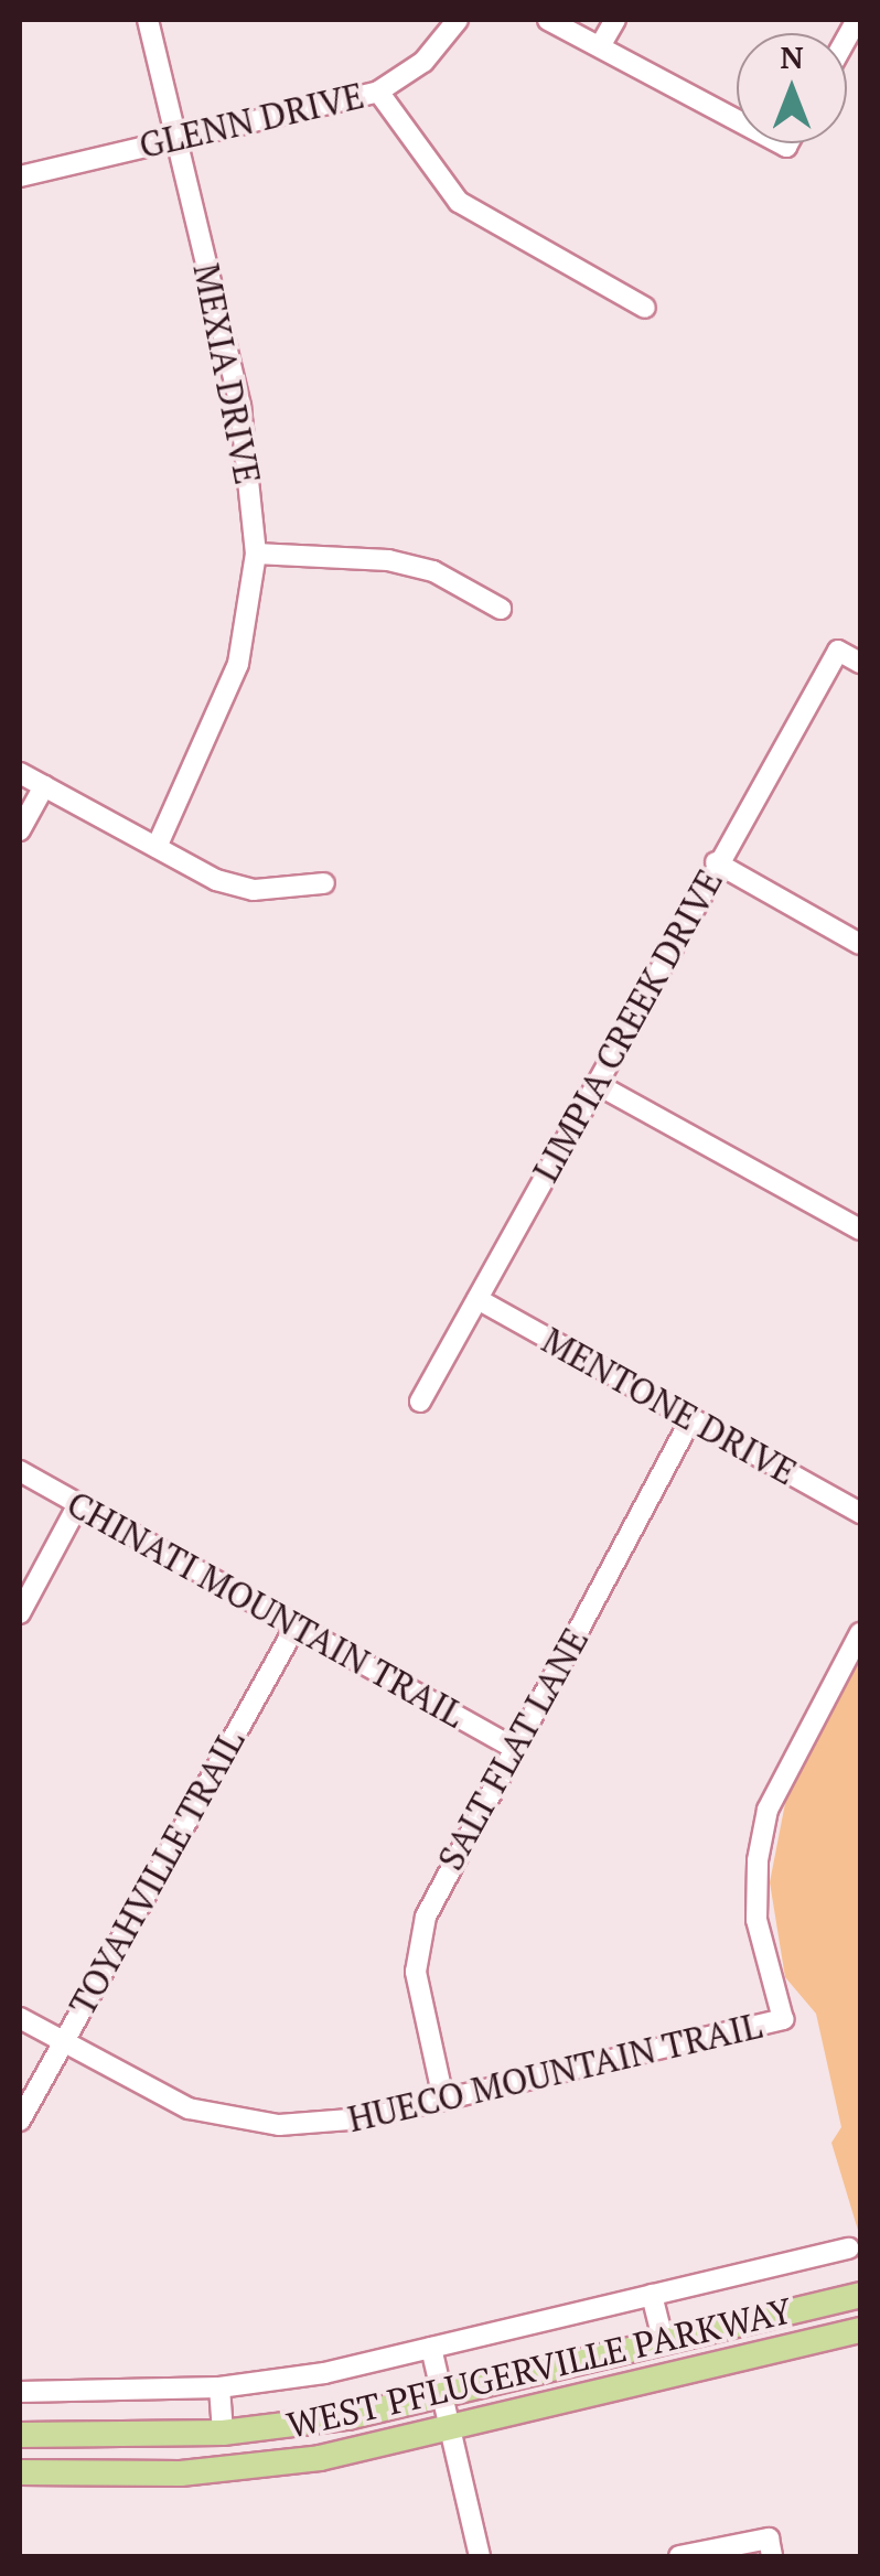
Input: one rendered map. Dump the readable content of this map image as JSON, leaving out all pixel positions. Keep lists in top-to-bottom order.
{
  "streets": {
    "main road": ["WEST PFLUGERVILLE PARKWAY"],
    "street": [
      "GLENN DRIVE",
      "MEXIA DRIVE",
      "LIMPIA CREEK DRIVE",
      "MENTONE DRIVE",
      "CHINATI MOUNTAIN TRAIL",
      "SALT FLAT LANE",
      "TOYAHVILLE TRAIL",
      "HUECO MOUNTAIN TRAIL"
    ]
  },
  "crossings": [
    ["GLENN DRIVE", "MEXIA DRIVE"],
    ["LIMPIA CREEK DRIVE", "MENTONE DRIVE"],
    ["MENTONE DRIVE", "SALT FLAT LANE"],
    ["CHINATI MOUNTAIN TRAIL", "SALT FLAT LANE"],
    ["CHINATI MOUNTAIN TRAIL", "TOYAHVILLE TRAIL"],
    ["SALT FLAT LANE", "HUECO MOUNTAIN TRAIL"],
    ["TOYAHVILLE TRAIL", "HUECO MOUNTAIN TRAIL"]
  ],
  "north": "top"
}
